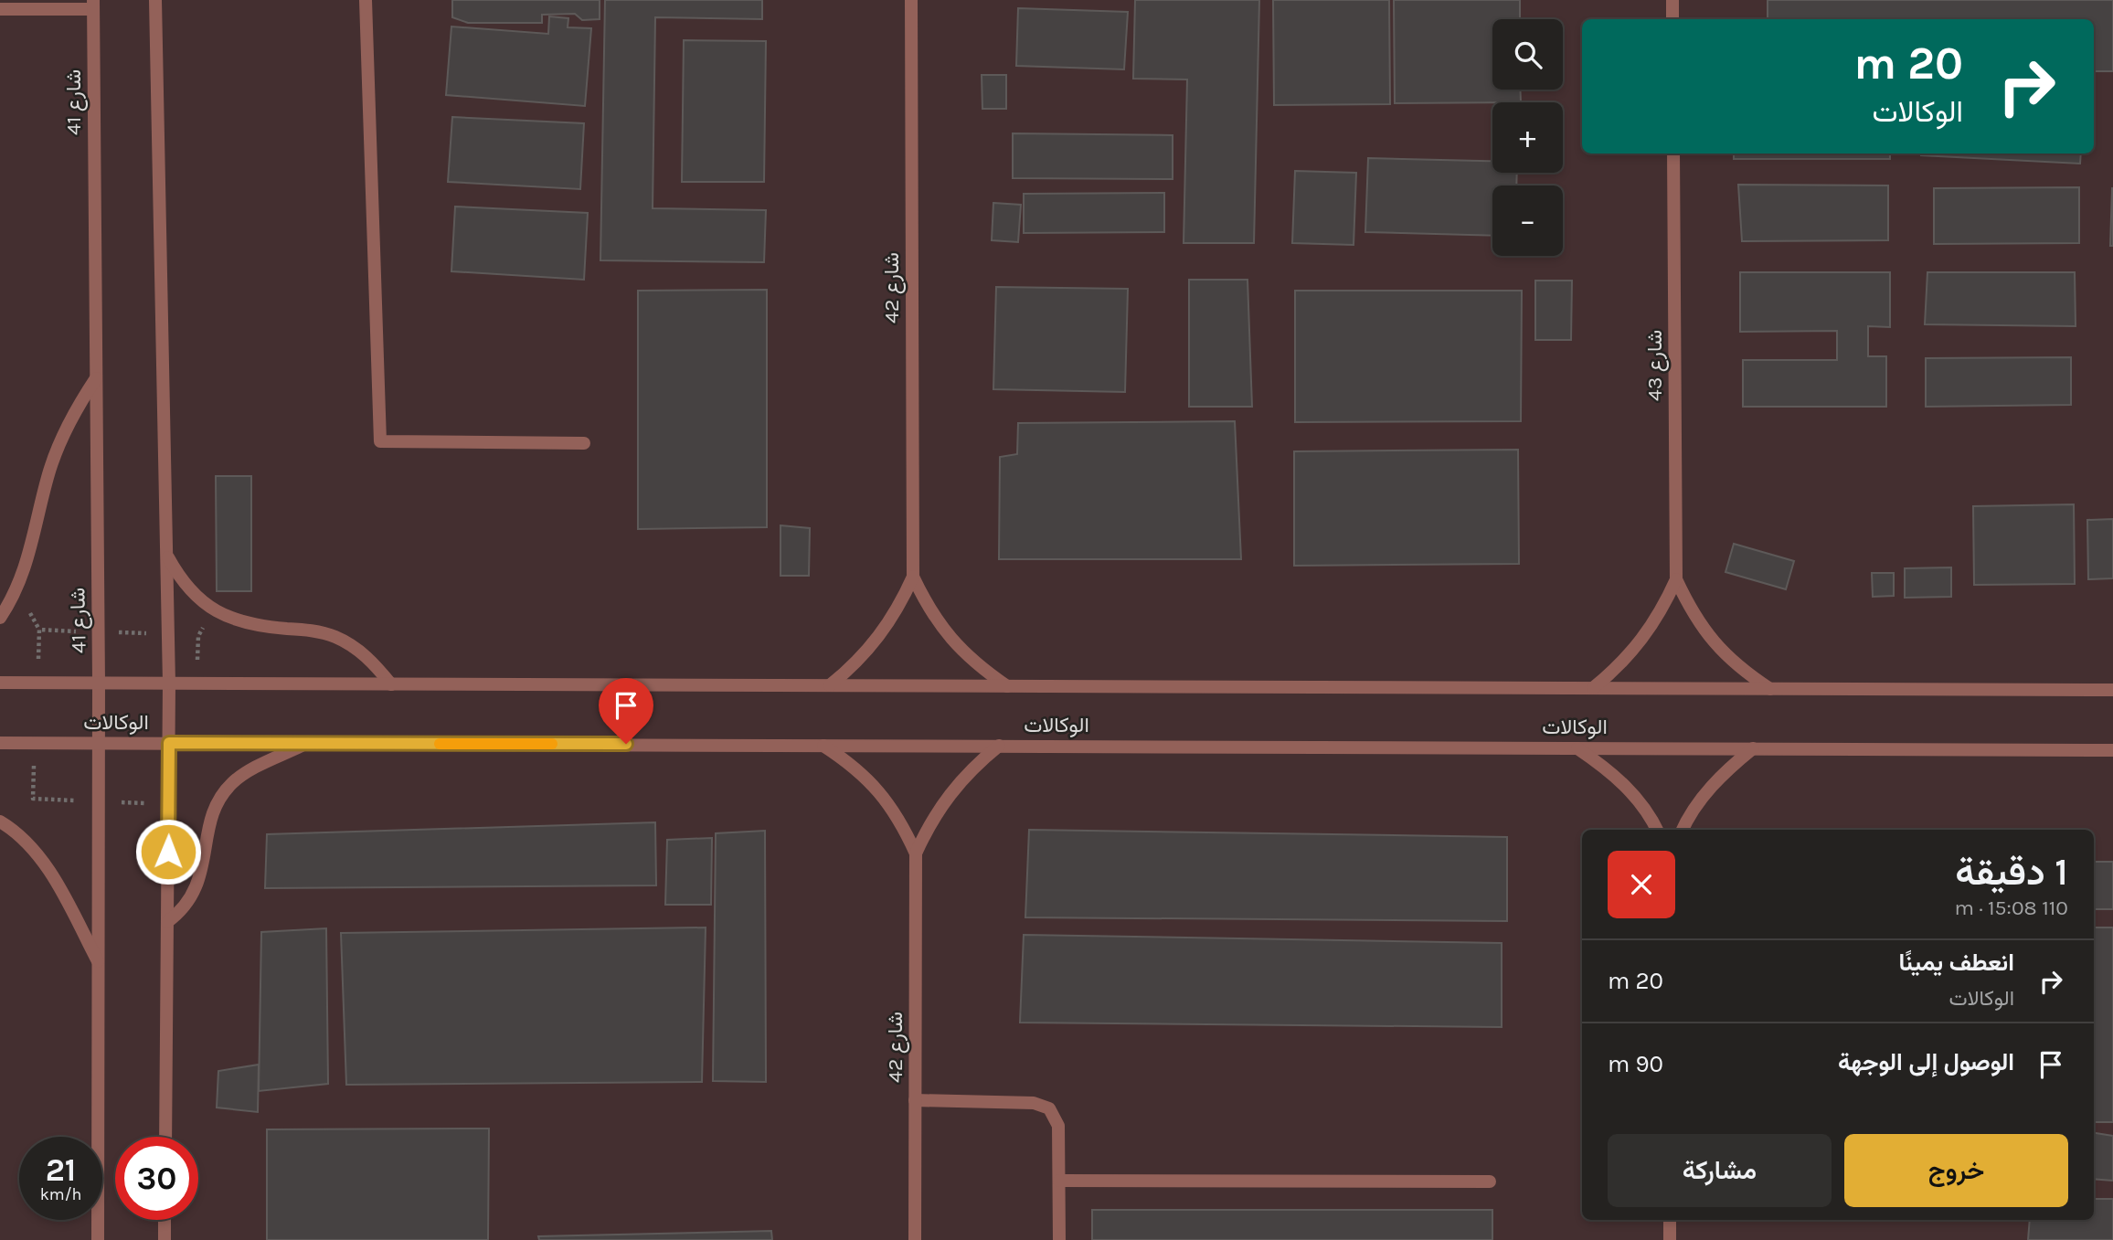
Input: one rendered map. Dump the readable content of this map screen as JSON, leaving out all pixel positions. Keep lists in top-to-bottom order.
{
  "streets": {
    "street": [
      "شارع 41",
      "شارع 42",
      "شارع 43",
      "الوكالات"
    ]
  },
  "crossings": [
    ["شارع 41", "الوكالات"],
    ["شارع 42", "الوكالات"],
    ["شارع 43", "الوكالات"]
  ],
  "page": {
    "map_buttons": ["+", "−"],
    "turn": ["20 m", "الوكالات"],
    "heading": ["1 دقيقة", "110 m · 15:08"],
    "list": [
      {
        "name": "انعطف يمينًا",
        "note": "الوكالات",
        "value": "20 m"
      },
      {
        "name": "الوصول إلى الوجهة",
        "value": "90 m"
      }
    ],
    "buttons": ["خروج", "مشاركة"],
    "speed": "21 km/h",
    "limit": "30"
  }
}
